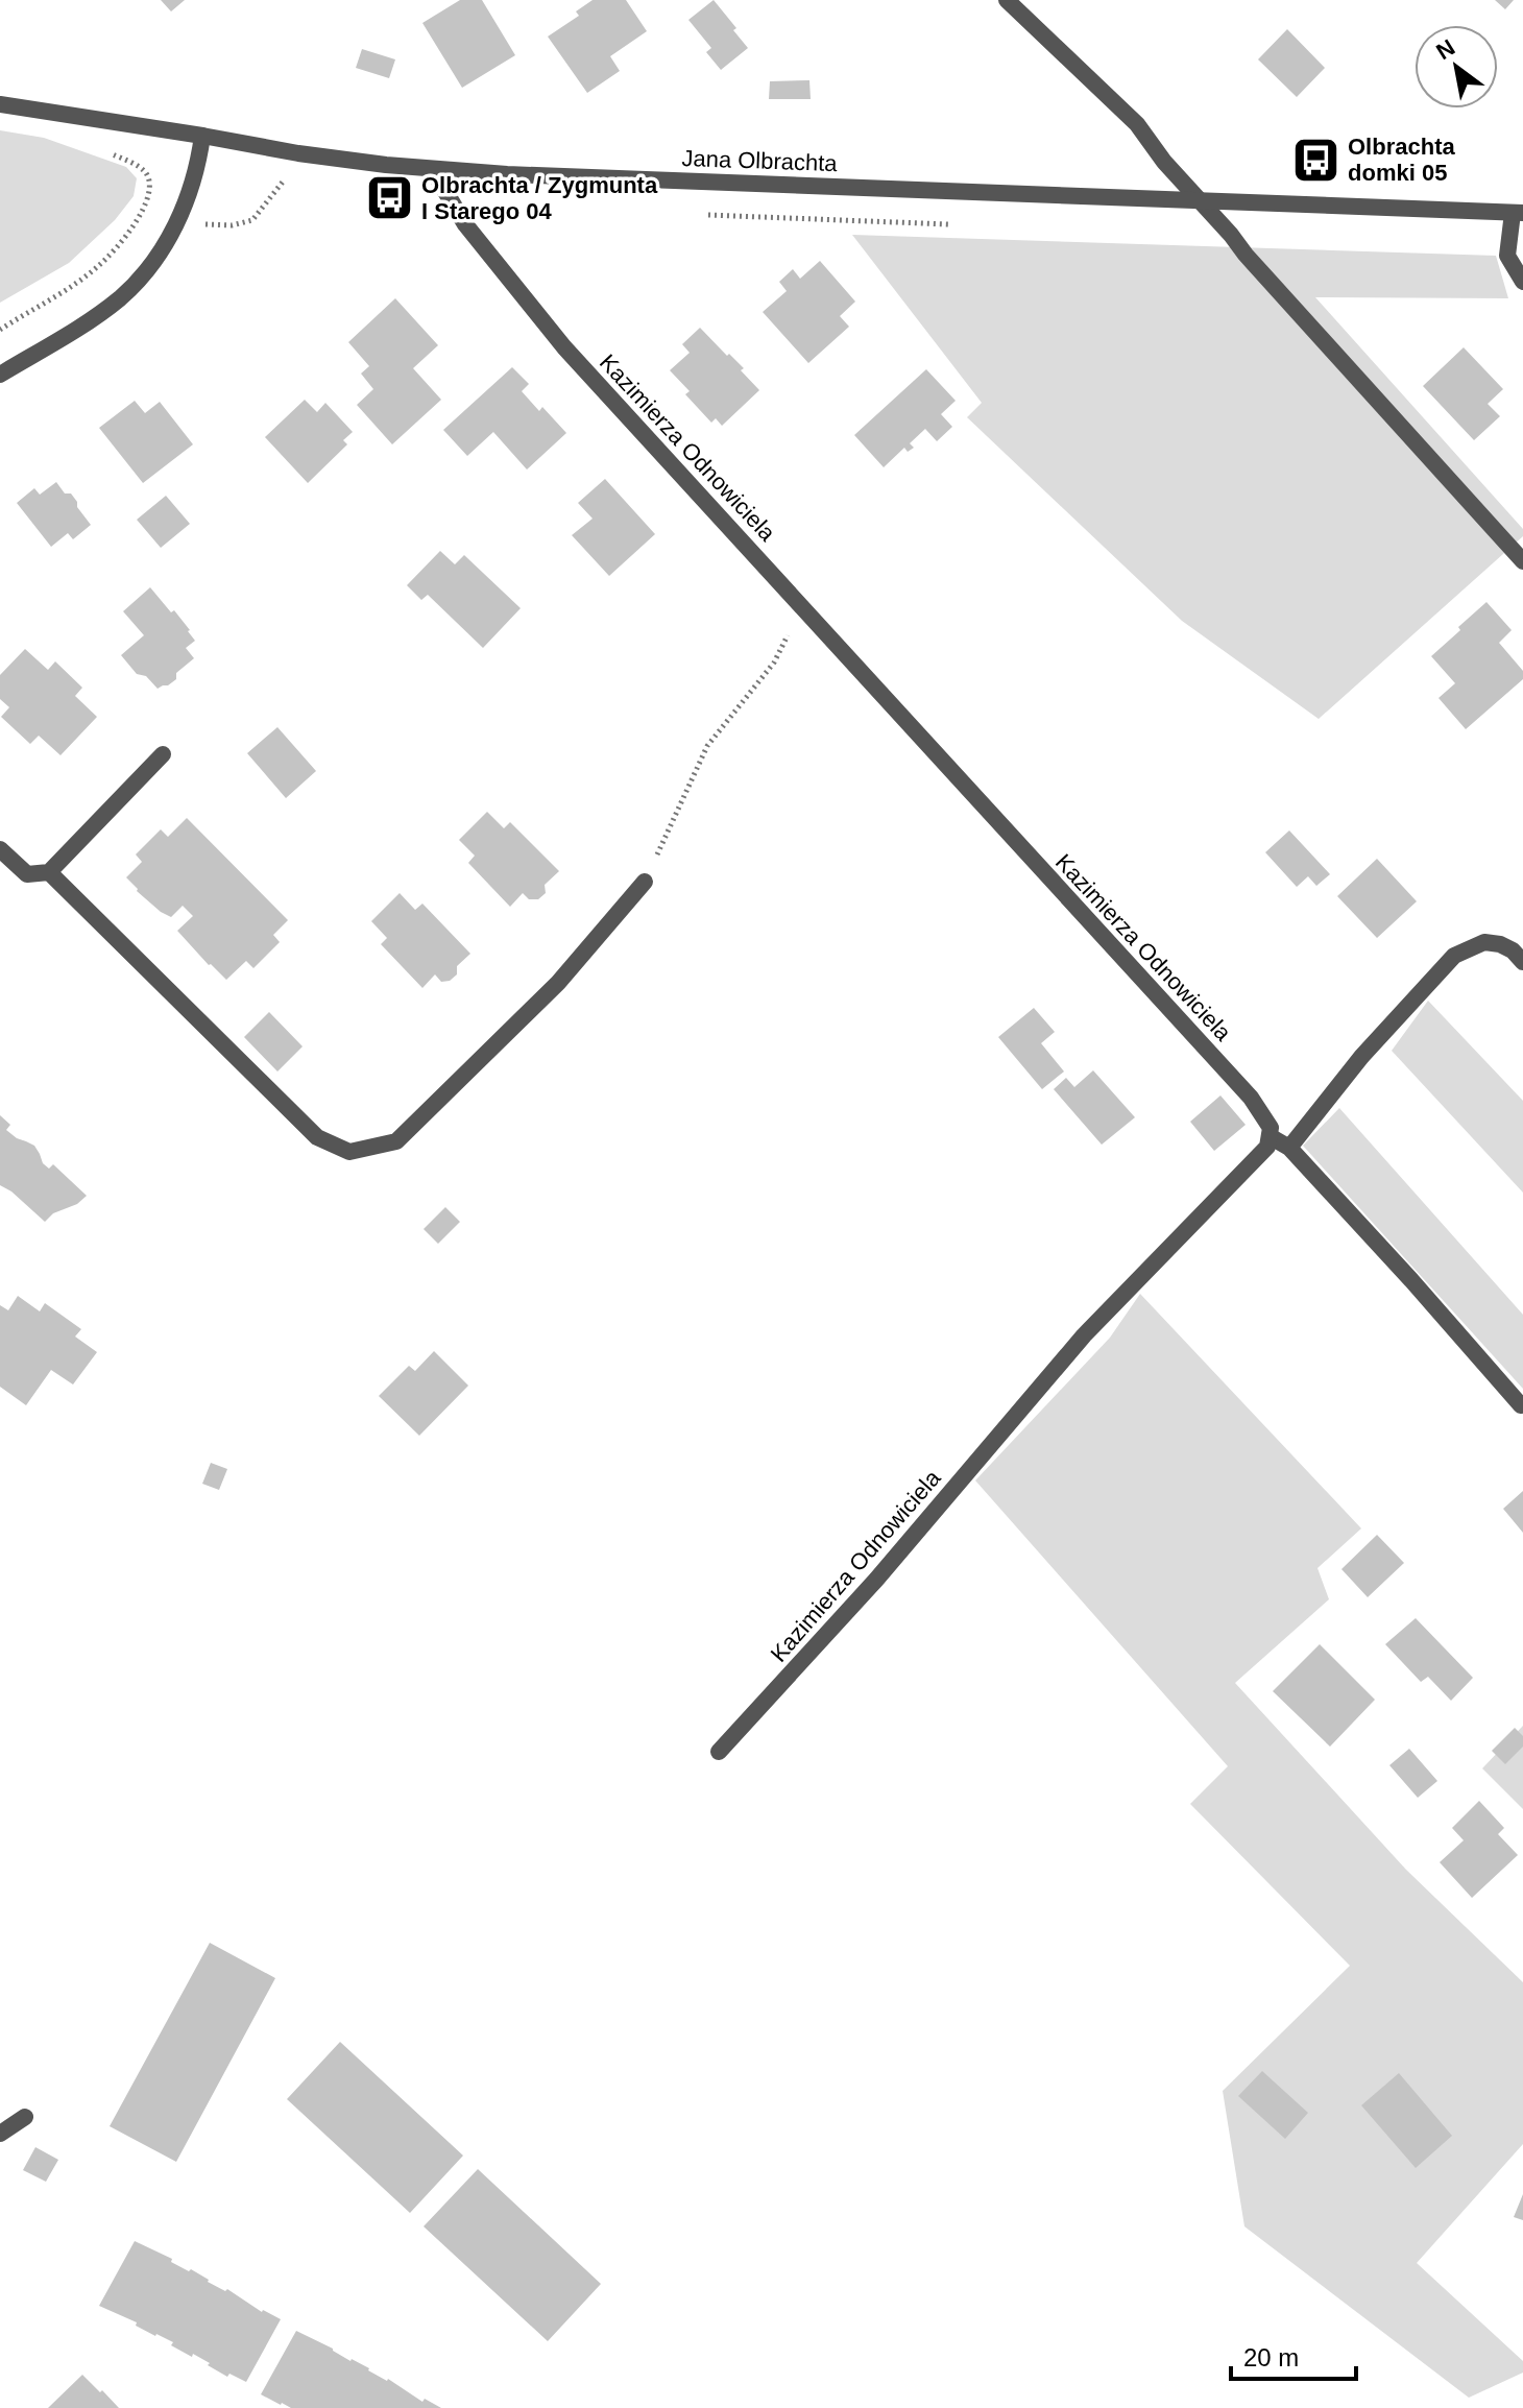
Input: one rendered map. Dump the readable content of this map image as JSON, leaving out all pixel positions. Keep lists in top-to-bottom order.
{
  "streets": {
    "street": ["Jana Olbrachta", "Kazimierza Odnowiciela"]
  },
  "crossings": [
    ["Jana Olbrachta", "Kazimierza Odnowiciela"]
  ],
  "places": {
    "bus stop": ["Olbrachta domki 05", "Olbrachta / Zygmunta I Starego 04"]
  },
  "scale_bar": "20 m",
  "north": "top left"
}
